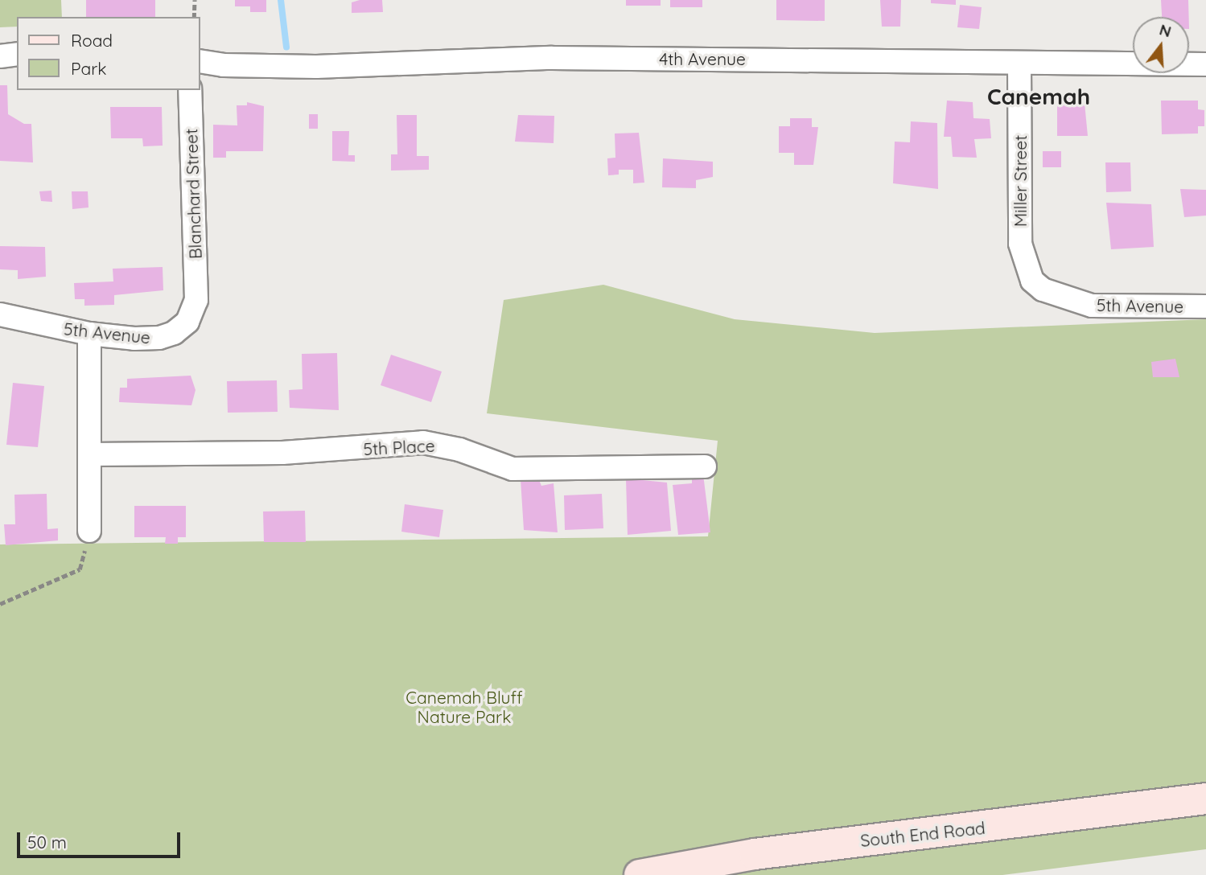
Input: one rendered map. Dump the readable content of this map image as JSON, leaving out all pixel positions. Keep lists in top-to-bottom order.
{
  "streets": {
    "main road": ["South End Road"],
    "street": [
      "4th Avenue",
      "Miller Street",
      "Blanchard Street",
      "5th Avenue",
      "5th Place"
    ]
  },
  "crossings": [
    ["4th Avenue", "Miller Street"],
    ["Miller Street", "5th Avenue"],
    ["Blanchard Street", "5th Avenue"]
  ],
  "districts": ["Canemah"],
  "parks": ["Canemah Bluff Nature Park"],
  "legend": ["Road", "Park"],
  "scale_bar": "50 m",
  "north": "top"
}
